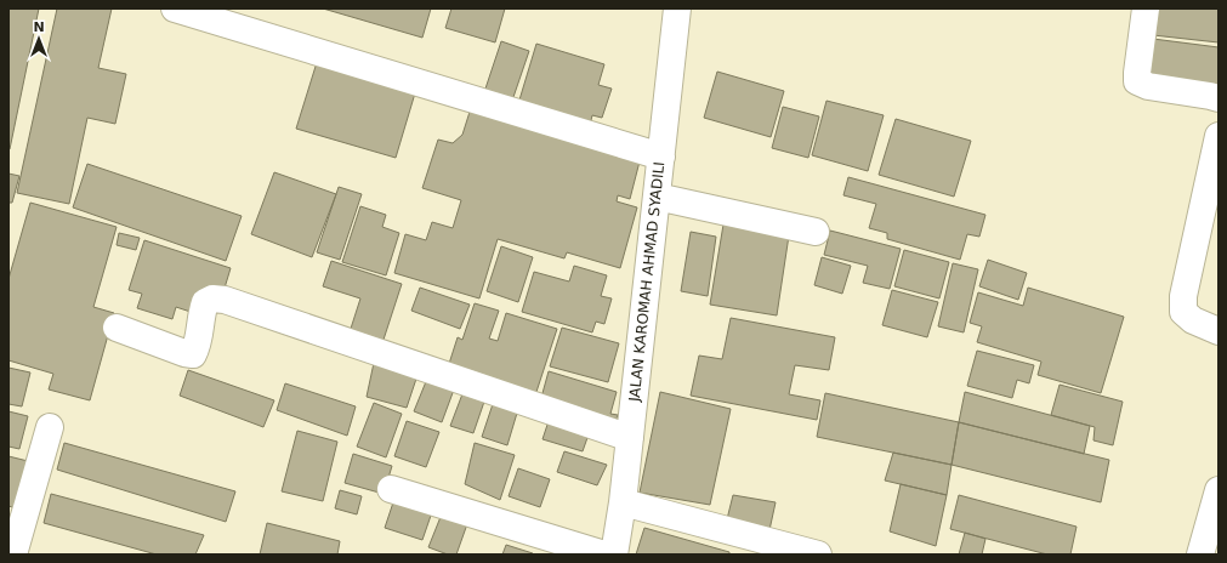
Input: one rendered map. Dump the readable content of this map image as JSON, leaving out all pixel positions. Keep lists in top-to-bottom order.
{
  "streets": {
    "street": ["JALAN KAROMAH AHMAD SYADILI"]
  },
  "north": "top"
}
